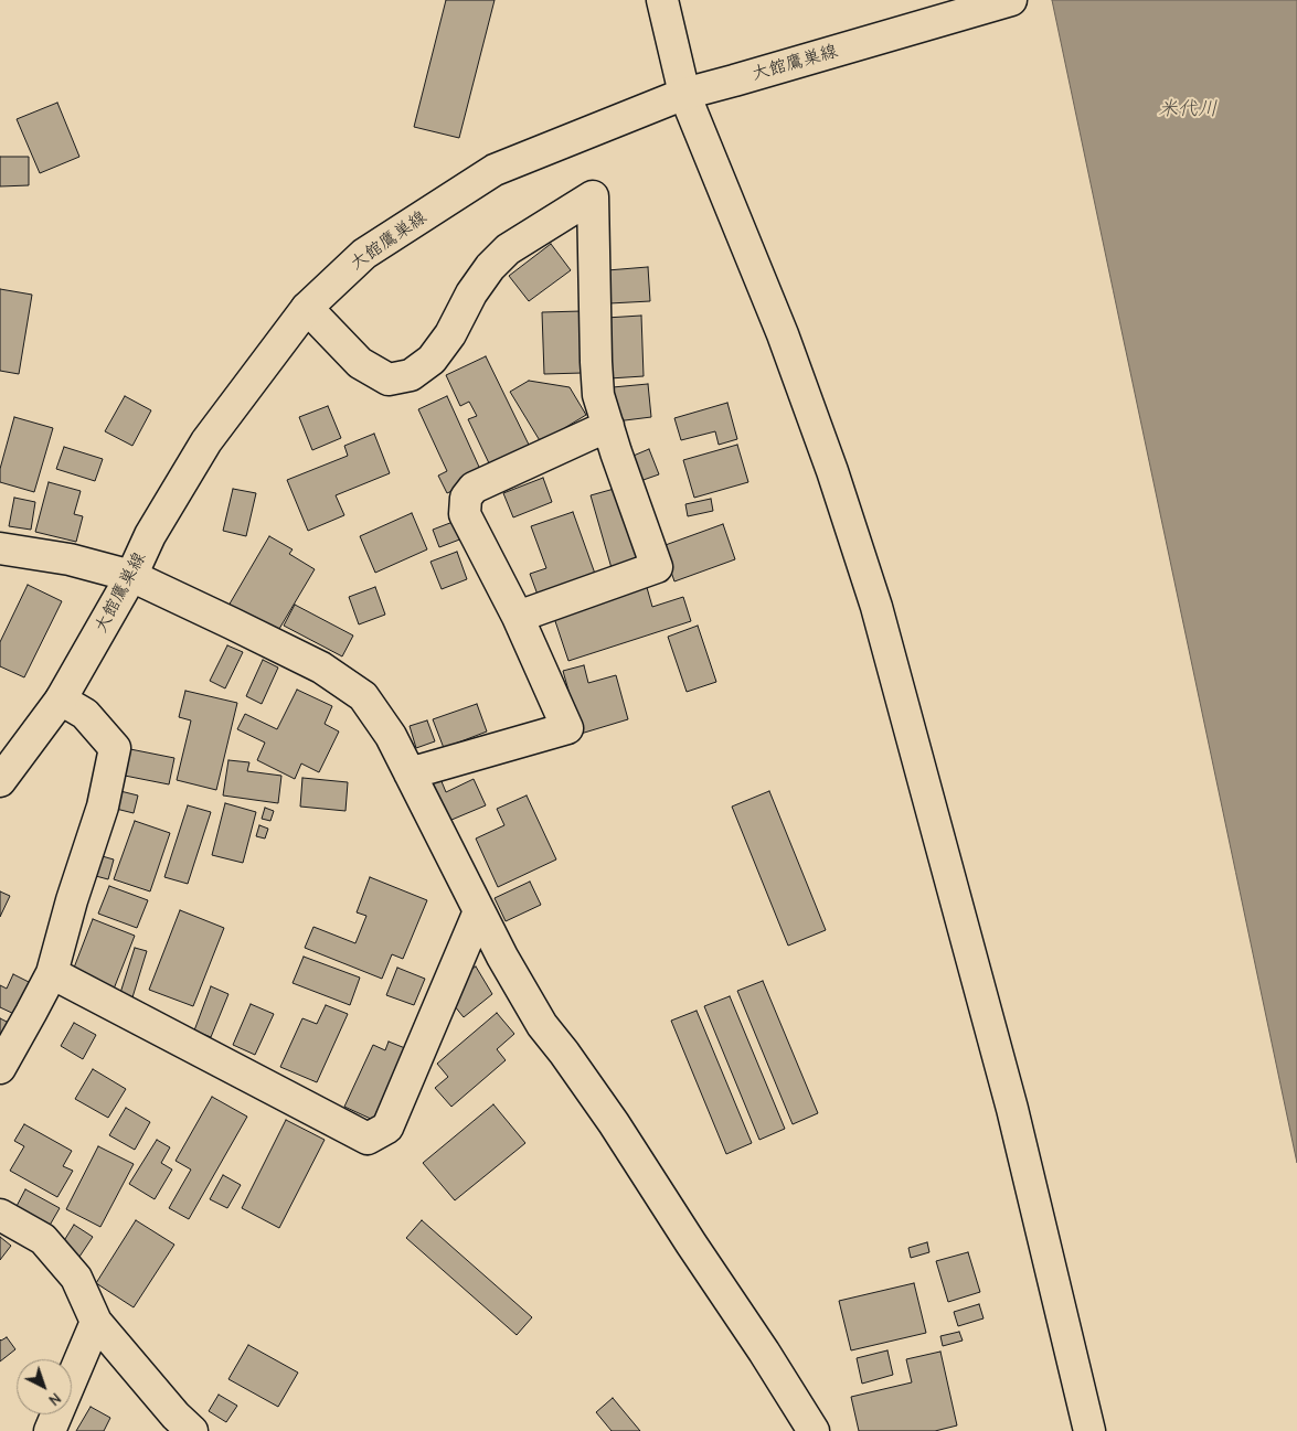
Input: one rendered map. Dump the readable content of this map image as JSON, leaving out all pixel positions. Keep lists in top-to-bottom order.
{
  "streets": {
    "street": ["大館鷹巣線"]
  },
  "water": ["米代川"],
  "north": "bottom right"
}
